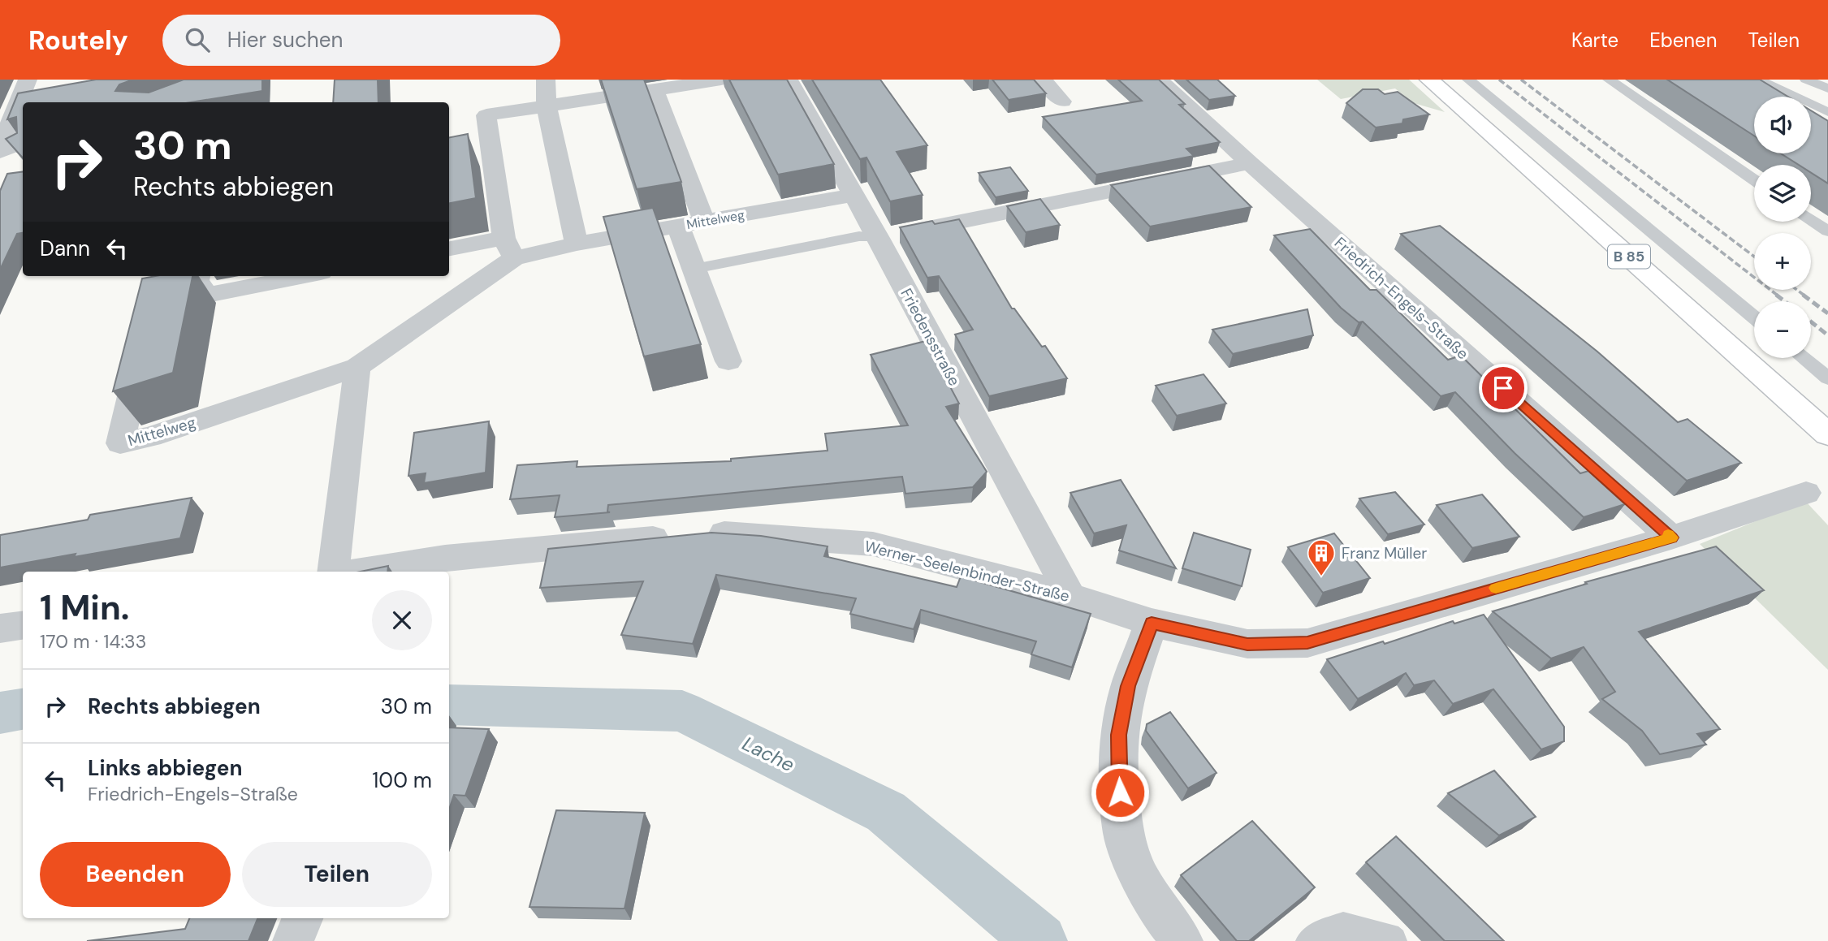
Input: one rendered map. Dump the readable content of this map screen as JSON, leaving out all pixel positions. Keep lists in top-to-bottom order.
{
  "streets": {
    "main road": ["B 85"],
    "street": [
      "Mittelweg",
      "Friedrich-Engels-Straße",
      "Friedensstraße",
      "Werner-Seelenbinder-Straße"
    ]
  },
  "crossings": [
    ["Mittelweg", "Friedensstraße"],
    ["Friedrich-Engels-Straße", "Werner-Seelenbinder-Straße"],
    ["Friedensstraße", "Werner-Seelenbinder-Straße"]
  ],
  "water": ["Lache"],
  "places": {
    "building": ["Franz Müller"]
  },
  "page": {
    "header": "Routely",
    "search": "Hier suchen",
    "nav": ["Karte", "Ebenen", "Teilen"],
    "map_buttons": ["+", "−"],
    "turn": ["30 m", "Rechts abbiegen"],
    "then": "Dann",
    "heading": ["1 Min.", "170 m · 14:33"],
    "list": [
      {
        "name": "Rechts abbiegen",
        "value": "30 m"
      },
      {
        "name": "Links abbiegen",
        "note": "Friedrich-Engels-Straße",
        "value": "100 m"
      }
    ],
    "buttons": ["Beenden", "Teilen"]
  }
}
